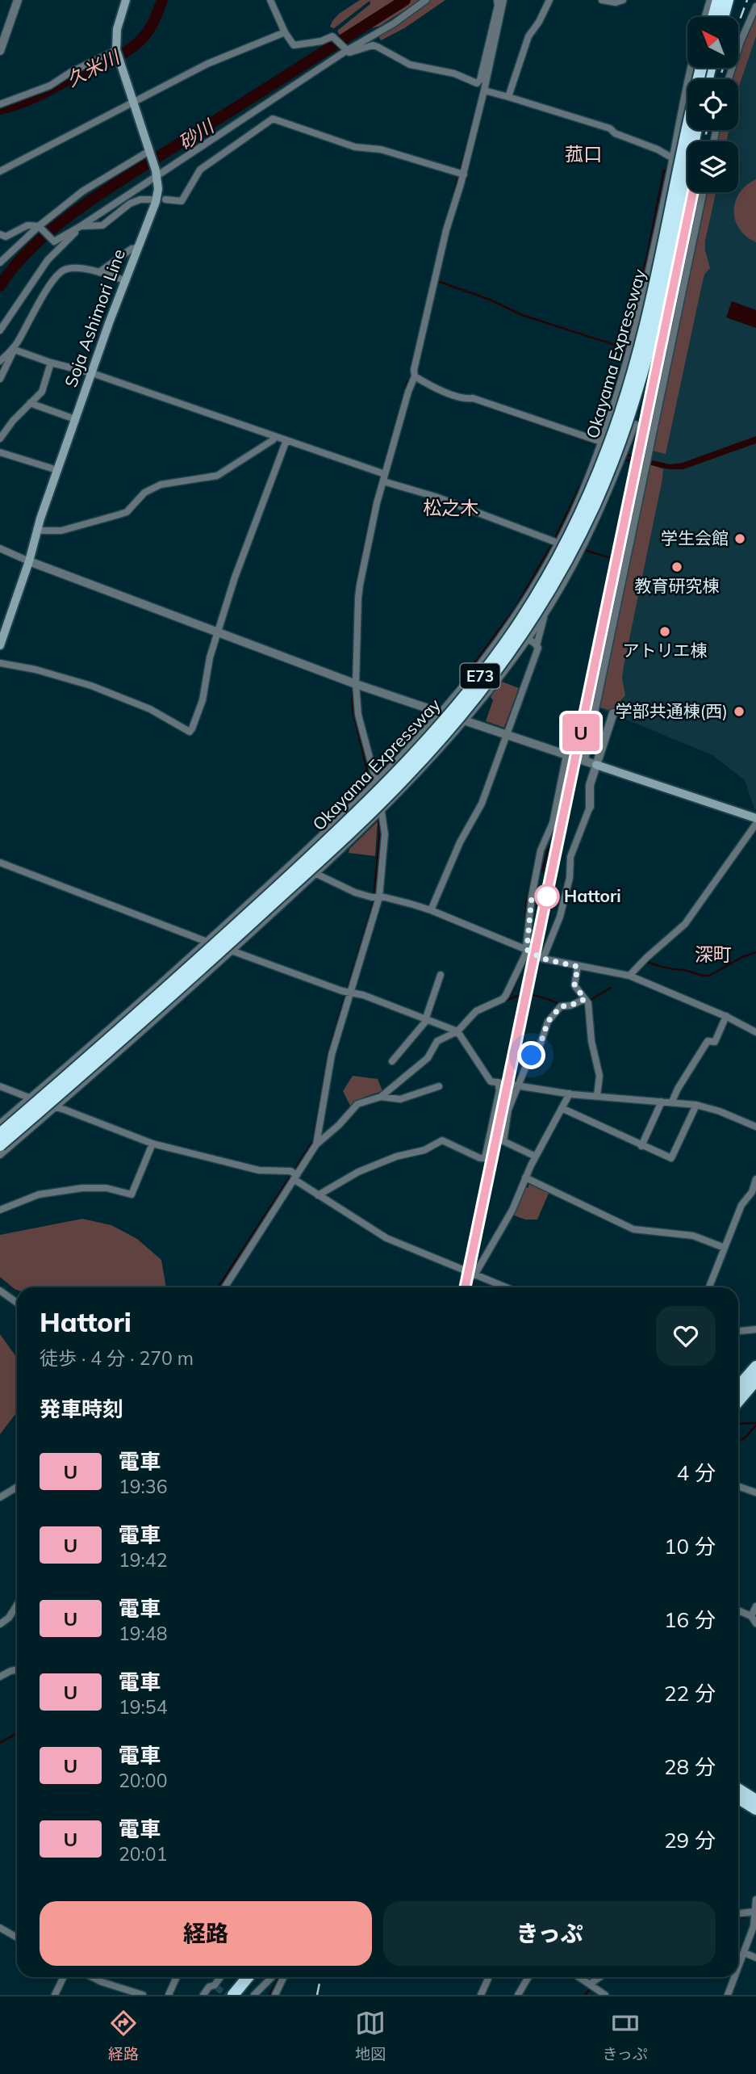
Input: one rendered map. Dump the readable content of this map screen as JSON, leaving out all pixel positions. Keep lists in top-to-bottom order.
{
  "streets": {
    "highway": ["Okayama Expressway", "E73"],
    "main road": ["Soja Ashimori Line"]
  },
  "districts": ["菰口", "松之木", "深町"],
  "water": ["久米川", "砂川"],
  "places": [
    "学生会館",
    "教育研究棟",
    "アトリエ棟",
    "学部共通棟(西)",
    "Hattori"
  ],
  "north": "top left",
  "page": {
    "on_map": "U",
    "heading": [
      ["Hattori", "徒歩 · 4 分 · 270 m"],
      "発車時刻"
    ],
    "list": [
      {
        "mark": "U",
        "name": "電車",
        "note": "19:36",
        "value": "4 分"
      },
      {
        "mark": "U",
        "name": "電車",
        "note": "19:42",
        "value": "10 分"
      },
      {
        "mark": "U",
        "name": "電車",
        "note": "19:48",
        "value": "16 分"
      },
      {
        "mark": "U",
        "name": "電車",
        "note": "19:54",
        "value": "22 分"
      },
      {
        "mark": "U",
        "name": "電車",
        "note": "20:00",
        "value": "28 分"
      },
      {
        "mark": "U",
        "name": "電車",
        "note": "20:01",
        "value": "29 分"
      }
    ],
    "buttons": ["経路", "きっぷ"],
    "tabs": ["経路", "地図", "きっぷ"]
  }
}
